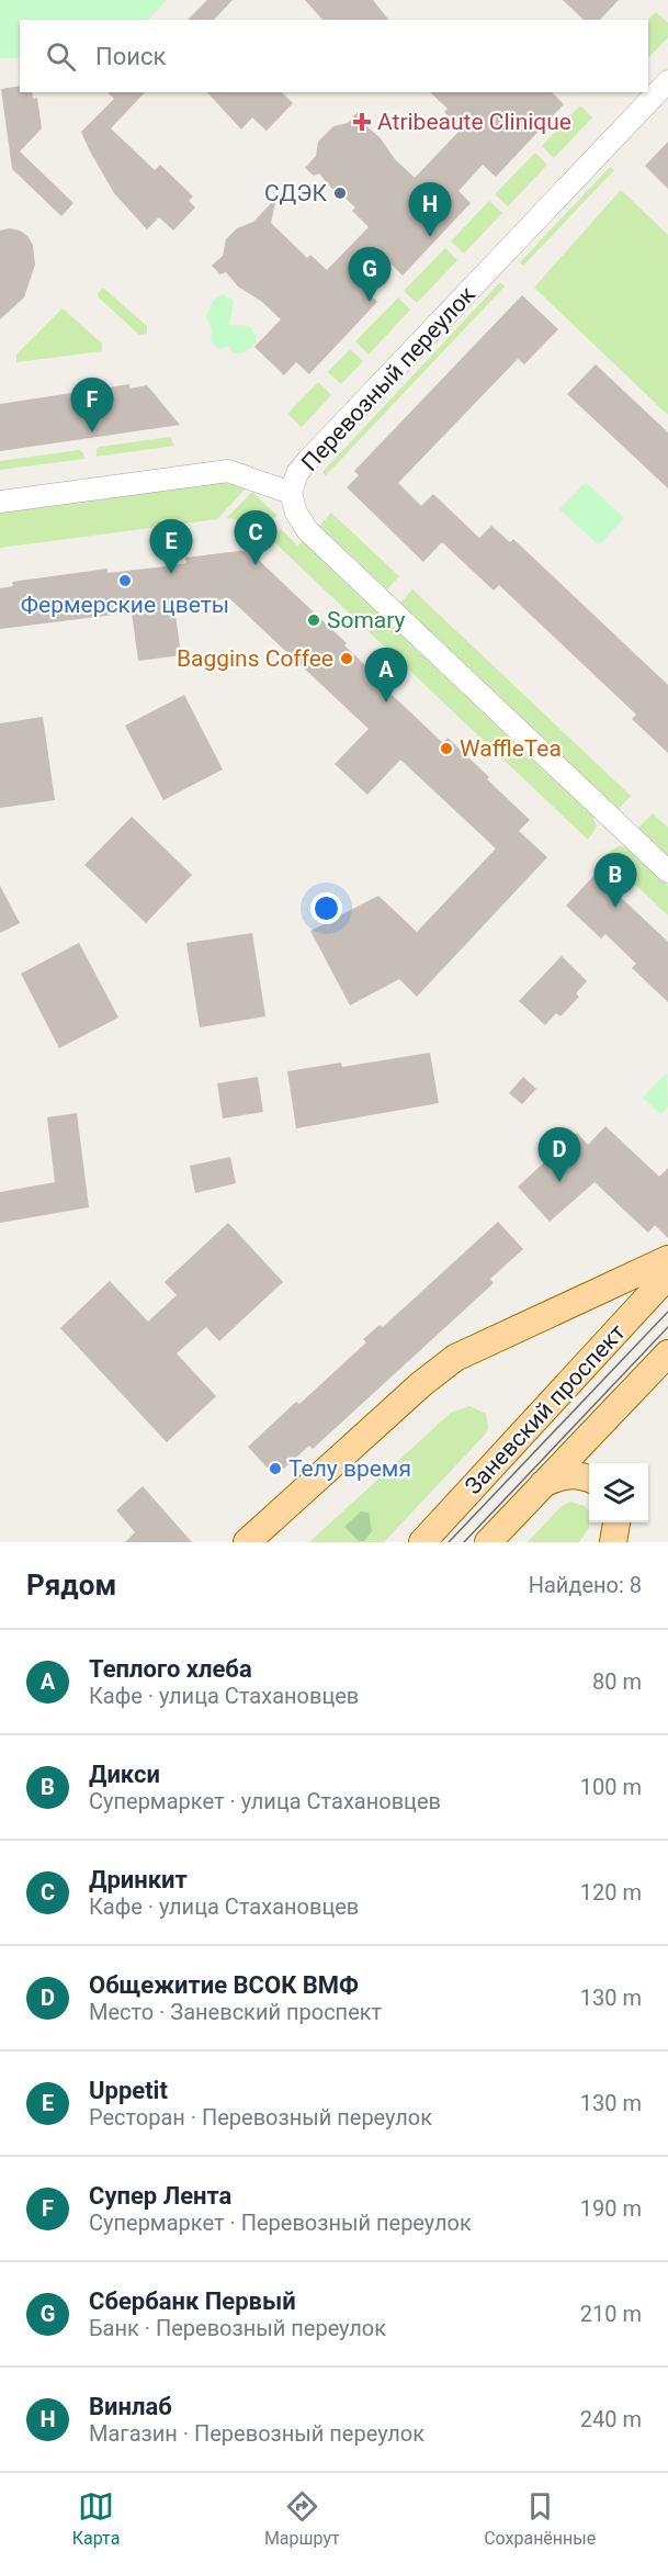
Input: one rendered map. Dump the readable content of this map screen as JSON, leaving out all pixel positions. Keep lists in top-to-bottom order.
{
  "streets": {
    "main road": ["Заневский проспект"],
    "street": ["Перевозный переулок"]
  },
  "places": {
    "health": ["Atribeaute Clinique"],
    "other": [
      "СДЭК",
      "Фермерские цветы",
      "Somary",
      "Baggins Coffee",
      "WaffleTea",
      "Телу время"
    ]
  },
  "page": {
    "search": "Поиск",
    "pins": [
      "H",
      "G",
      "F",
      "C",
      "E",
      "A",
      "B",
      "D"
    ],
    "heading": ["Рядом", "Найдено: 8"],
    "list": [
      {
        "mark": "A",
        "name": "Теплого хлеба",
        "note": "Кафе · улица Стахановцев",
        "value": "80 m"
      },
      {
        "mark": "B",
        "name": "Дикси",
        "note": "Супермаркет · улица Стахановцев",
        "value": "100 m"
      },
      {
        "mark": "C",
        "name": "Дринкит",
        "note": "Кафе · улица Стахановцев",
        "value": "120 m"
      },
      {
        "mark": "D",
        "name": "Общежитие ВСОК ВМФ",
        "note": "Место · Заневский проспект",
        "value": "130 m"
      },
      {
        "mark": "E",
        "name": "Uppetit",
        "note": "Ресторан · Перевозный переулок",
        "value": "130 m"
      },
      {
        "mark": "F",
        "name": "Супер Лента",
        "note": "Супермаркет · Перевозный переулок",
        "value": "190 m"
      },
      {
        "mark": "G",
        "name": "Сбербанк Первый",
        "note": "Банк · Перевозный переулок",
        "value": "210 m"
      },
      {
        "mark": "H",
        "name": "Винлаб",
        "note": "Магазин · Перевозный переулок",
        "value": "240 m"
      }
    ],
    "nav": ["Карта", "Маршрут", "Сохранённые"]
  }
}
